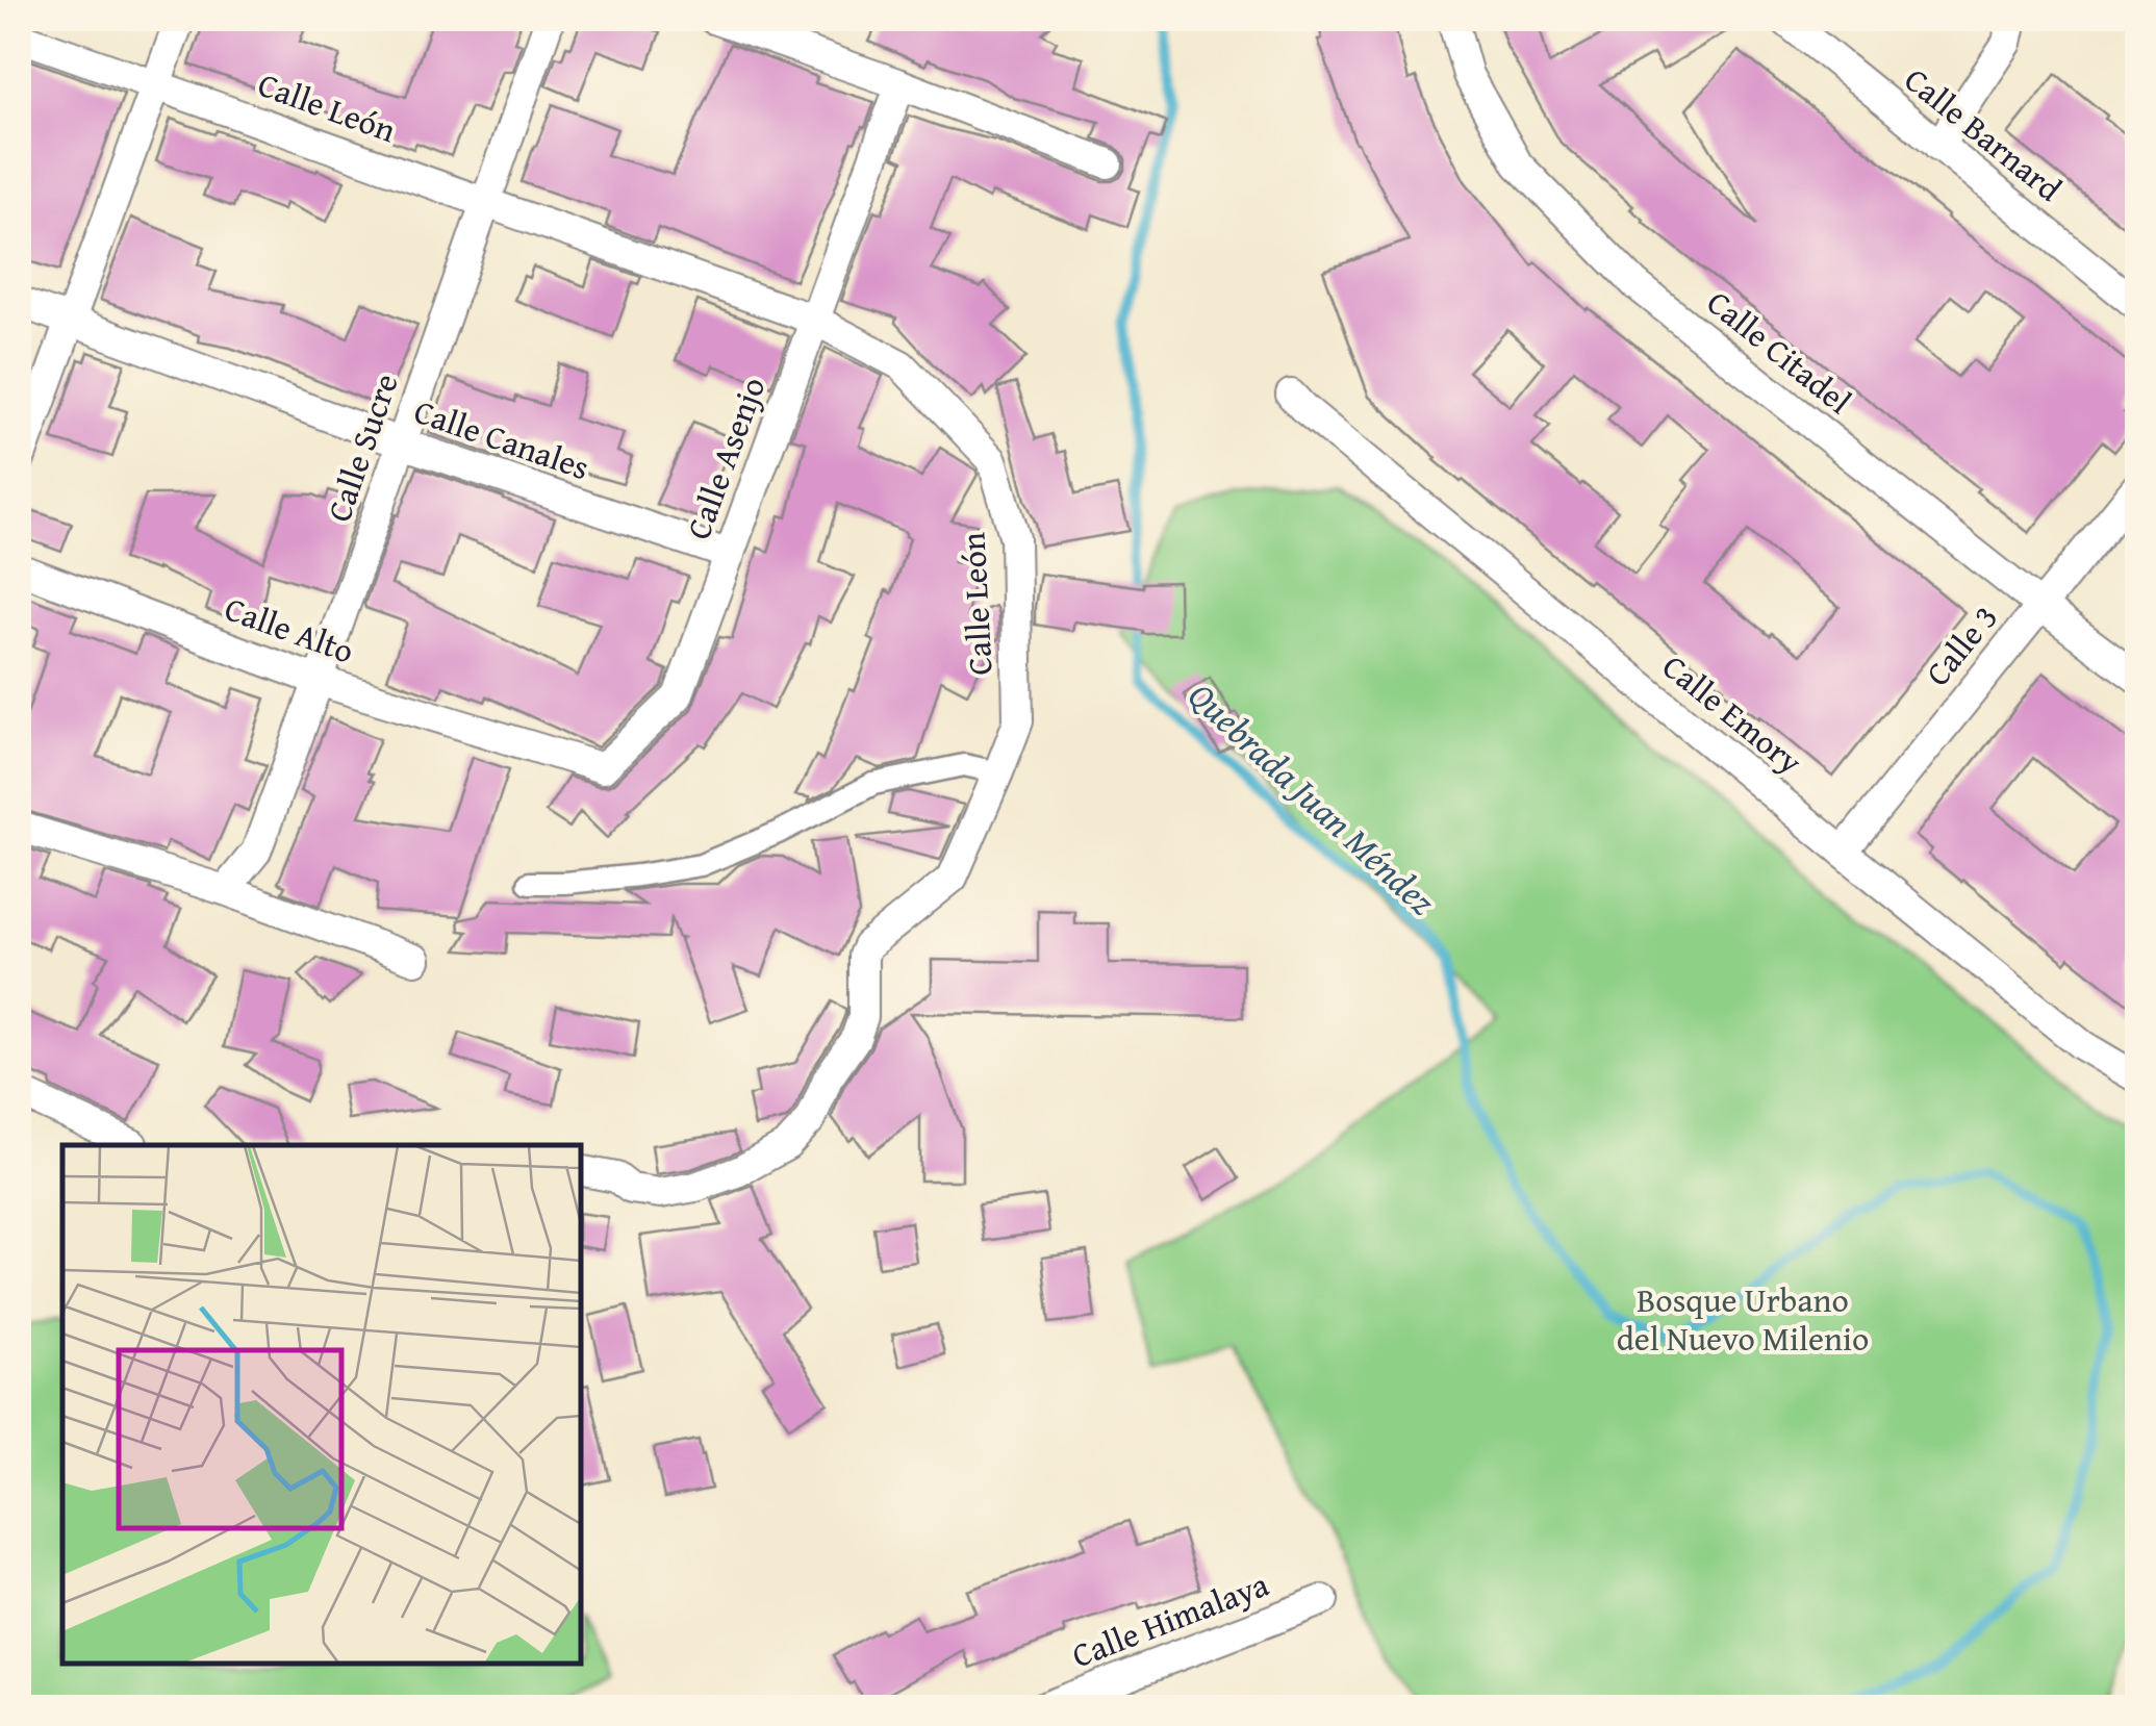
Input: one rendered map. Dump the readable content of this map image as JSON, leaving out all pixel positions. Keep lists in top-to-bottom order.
{
  "streets": {
    "street": [
      "Calle León",
      "Calle Barnard",
      "Calle Citadel",
      "Calle Canales",
      "Calle Sucre",
      "Calle Asenjo",
      "Calle Alto",
      "Calle 3",
      "Calle Emory",
      "Calle Himalaya"
    ]
  },
  "crossings": [
    ["Calle León", "Calle Sucre"],
    ["Calle León", "Calle Asenjo"],
    ["Calle Citadel", "Calle 3"],
    ["Calle Canales", "Calle Sucre"],
    ["Calle Canales", "Calle Asenjo"],
    ["Calle Sucre", "Calle Alto"],
    ["Calle Asenjo", "Calle Alto"],
    ["Calle 3", "Calle Emory"]
  ],
  "water": ["Quebrada Juan Méndez"],
  "parks": ["Bosque Urbano del Nuevo Milenio"]
}
